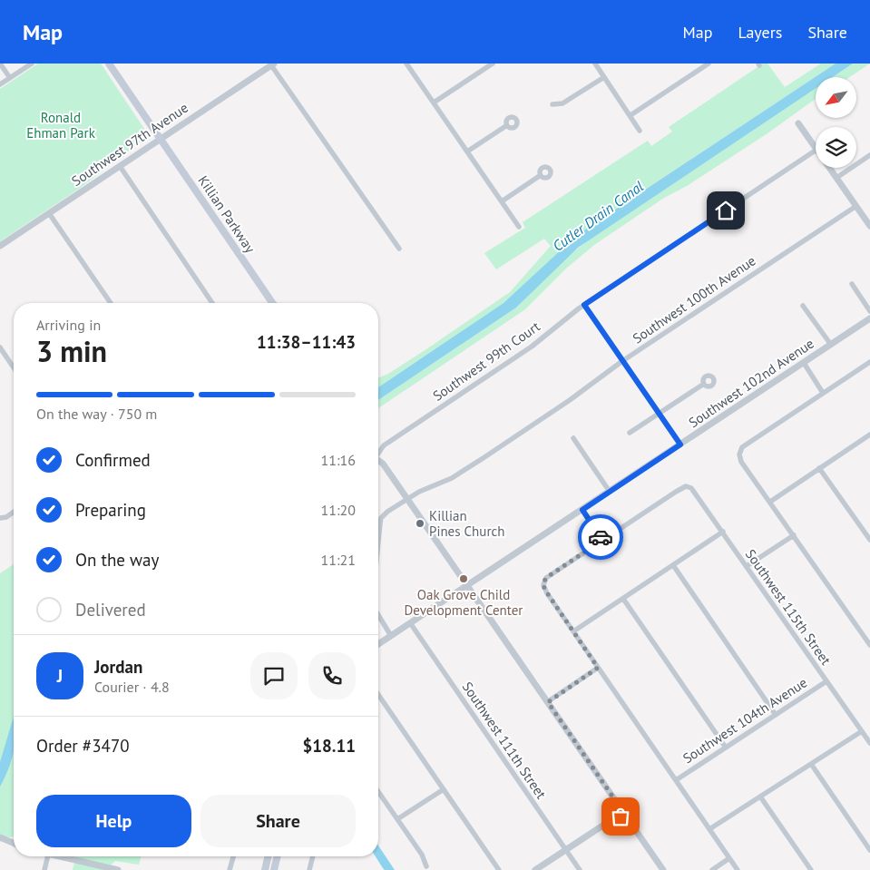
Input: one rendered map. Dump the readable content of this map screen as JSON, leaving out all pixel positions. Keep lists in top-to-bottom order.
{
  "streets": {
    "main road": ["Killian Parkway"],
    "street": [
      "Southwest 97th Avenue",
      "Southwest 100th Avenue",
      "Southwest 99th Court",
      "Southwest 102nd Avenue",
      "Southwest 115th Street",
      "Southwest 104th Avenue",
      "Southwest 111th Street"
    ]
  },
  "crossings": [
    ["Southwest 97th Avenue", "Killian Parkway"],
    ["Southwest 102nd Avenue", "Southwest 111th Street"],
    ["Southwest 115th Street", "Southwest 104th Avenue"]
  ],
  "water": ["Cutler Drain Canal"],
  "parks": ["Ronald Ehman Park"],
  "places": ["Killian Pines Church", "Oak Grove Child Development Center"],
  "north": "bottom left",
  "page": {
    "header": "Map",
    "nav": ["Map", "Layers", "Share"],
    "heading": ["3 min", "Arriving in", "11:38–11:43"],
    "panel": [
      "Jordan",
      "Courier · 4.8",
      "Order #3470",
      "$18.11"
    ],
    "bar": "On the way · 750 m",
    "list": [
      ["Confirmed", "11:16"],
      ["Preparing", "11:20"],
      ["On the way", "11:21"],
      "Delivered"
    ],
    "round": "J",
    "buttons": ["Help", "Share"]
  }
}
